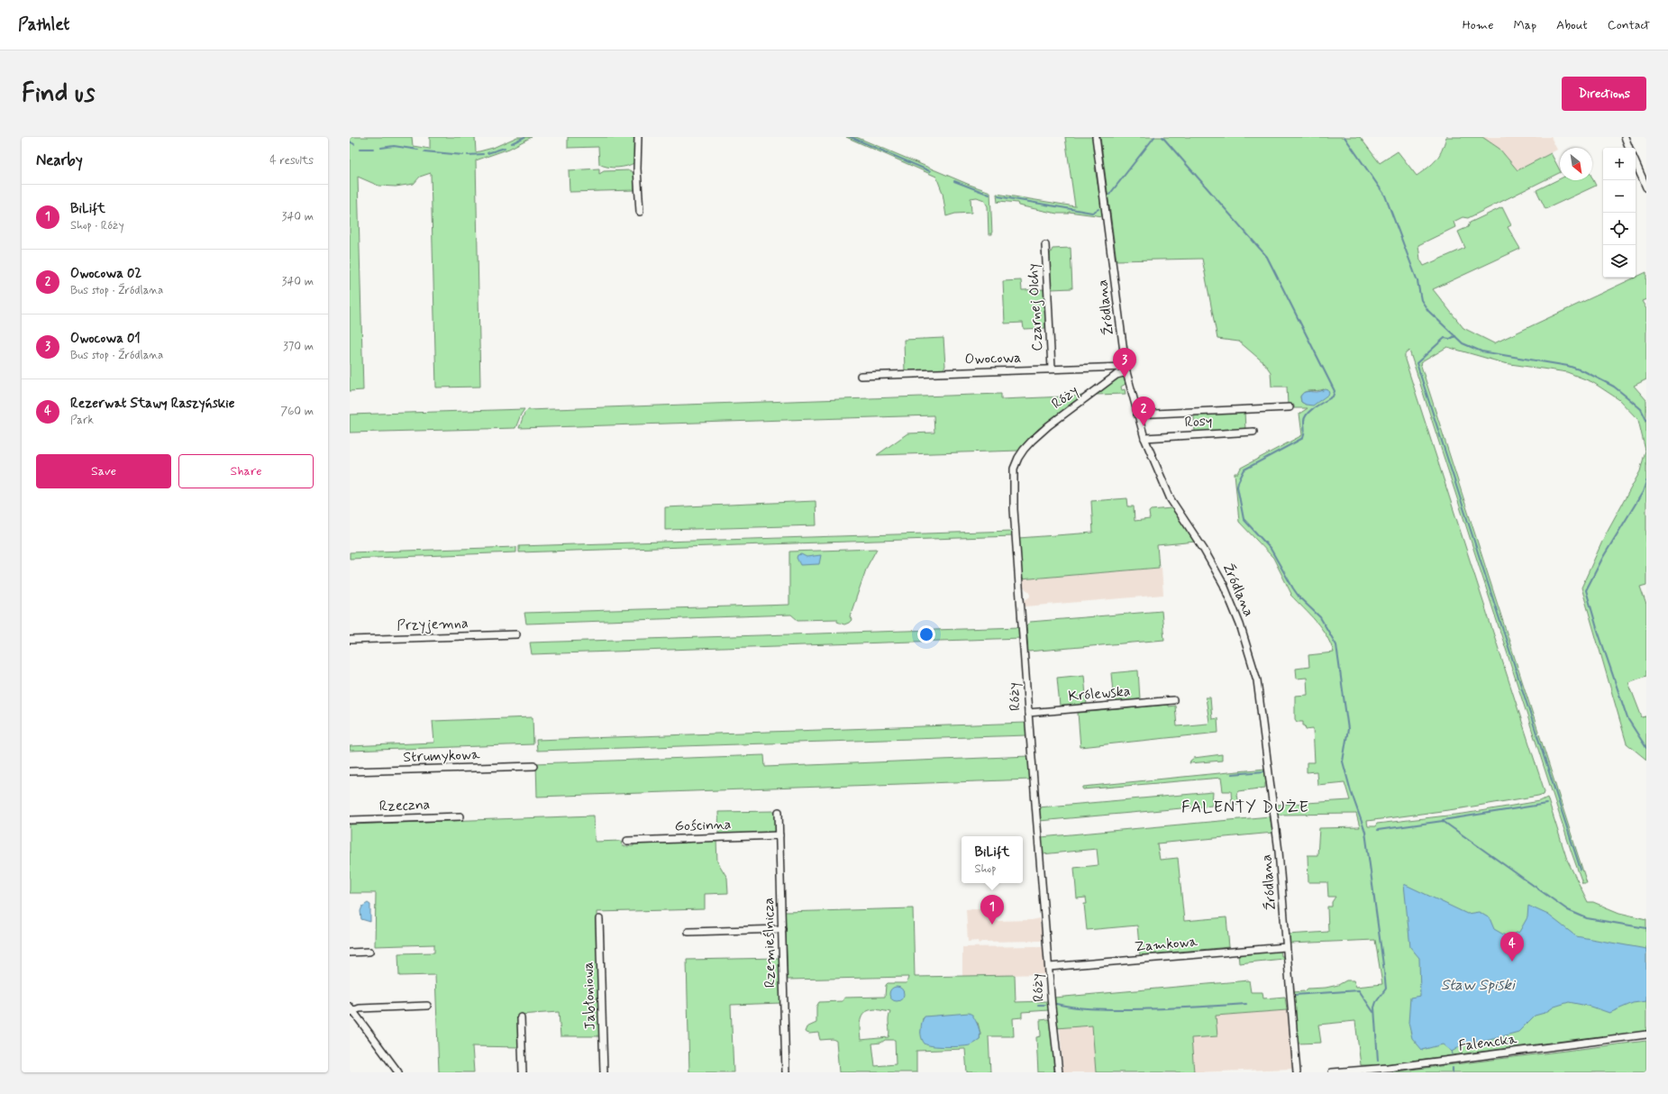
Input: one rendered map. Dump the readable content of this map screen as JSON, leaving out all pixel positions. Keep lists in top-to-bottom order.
{
  "streets": {
    "street": [
      "Czarnej Olchy",
      "Źródlana",
      "Owocowa",
      "Róży",
      "Rosy",
      "Przyjemna",
      "Królewska",
      "Strumykowa",
      "Rzeczna",
      "Gościnna",
      "Rzemieślnicza",
      "Zamkowa",
      "Jabłoniowa",
      "Falencka"
    ]
  },
  "crossings": [
    ["Czarnej Olchy", "Owocowa"],
    ["Źródlana", "Owocowa"],
    ["Źródlana", "Róży"],
    ["Źródlana", "Rosy"],
    ["Źródlana", "Zamkowa"],
    ["Owocowa", "Róży"],
    ["Róży", "Królewska"],
    ["Róży", "Zamkowa"],
    ["Gościnna", "Rzemieślnicza"]
  ],
  "districts": ["FALENTY DUŻE"],
  "water": ["Staw Spiski"],
  "north": "bottom right",
  "page": {
    "header": "Pathlet",
    "nav": [
      "Home",
      "Map",
      "About",
      "Contact"
    ],
    "buttons": [
      "Directions",
      ["Save", "Share"]
    ],
    "title": "Find us",
    "heading": ["Nearby", "4 results"],
    "map_buttons": ["+", "−"],
    "list": [
      {
        "mark": "1",
        "name": "BiLift",
        "note": "Shop · Róży",
        "value": "340 m"
      },
      {
        "mark": "2",
        "name": "Owocowa 02",
        "note": "Bus stop · Źródlana",
        "value": "340 m"
      },
      {
        "mark": "3",
        "name": "Owocowa 01",
        "note": "Bus stop · Źródlana",
        "value": "370 m"
      },
      {
        "mark": "4",
        "name": "Rezerwat Stawy Raszyńskie",
        "note": "Park",
        "value": "760 m"
      }
    ],
    "pins": [
      "3",
      "2",
      "1",
      "4"
    ],
    "popup": ["BiLift", "Shop"]
  }
}
